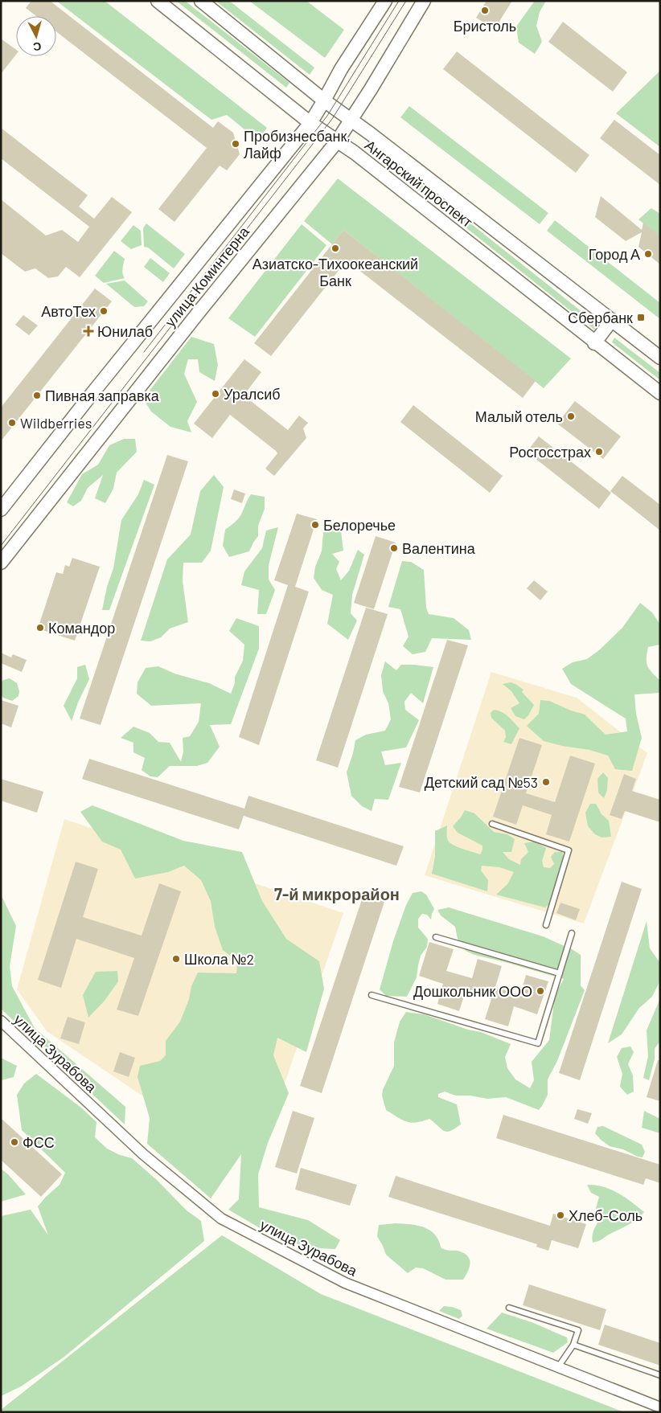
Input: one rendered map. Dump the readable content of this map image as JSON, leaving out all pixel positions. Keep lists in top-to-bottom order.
{
  "streets": {
    "street": ["Ангарский проспект", "улица Коминтерна", "улица Зурабова"]
  },
  "crossings": [
    ["Ангарский проспект", "улица Коминтерна"]
  ],
  "districts": ["7-й микрорайон"],
  "places": {
    "other": [
      "Бристоль",
      "Пробизнесбанк, Лайф",
      "Азиатско-Тихоокеанский Банк",
      "Город А",
      "АвтоТех",
      "Уралсиб",
      "Пивная заправка",
      "Малый отель",
      "Wildberries",
      "Росгосстрах",
      "Белоречье",
      "Валентина",
      "Командор",
      "Детский сад №53",
      "Школа №2",
      "Дошкольник ООО",
      "ФСС",
      "Хлеб-Соль"
    ],
    "transit": ["Сбербанк"],
    "health": ["Юнилаб"]
  },
  "north": "bottom"
}
